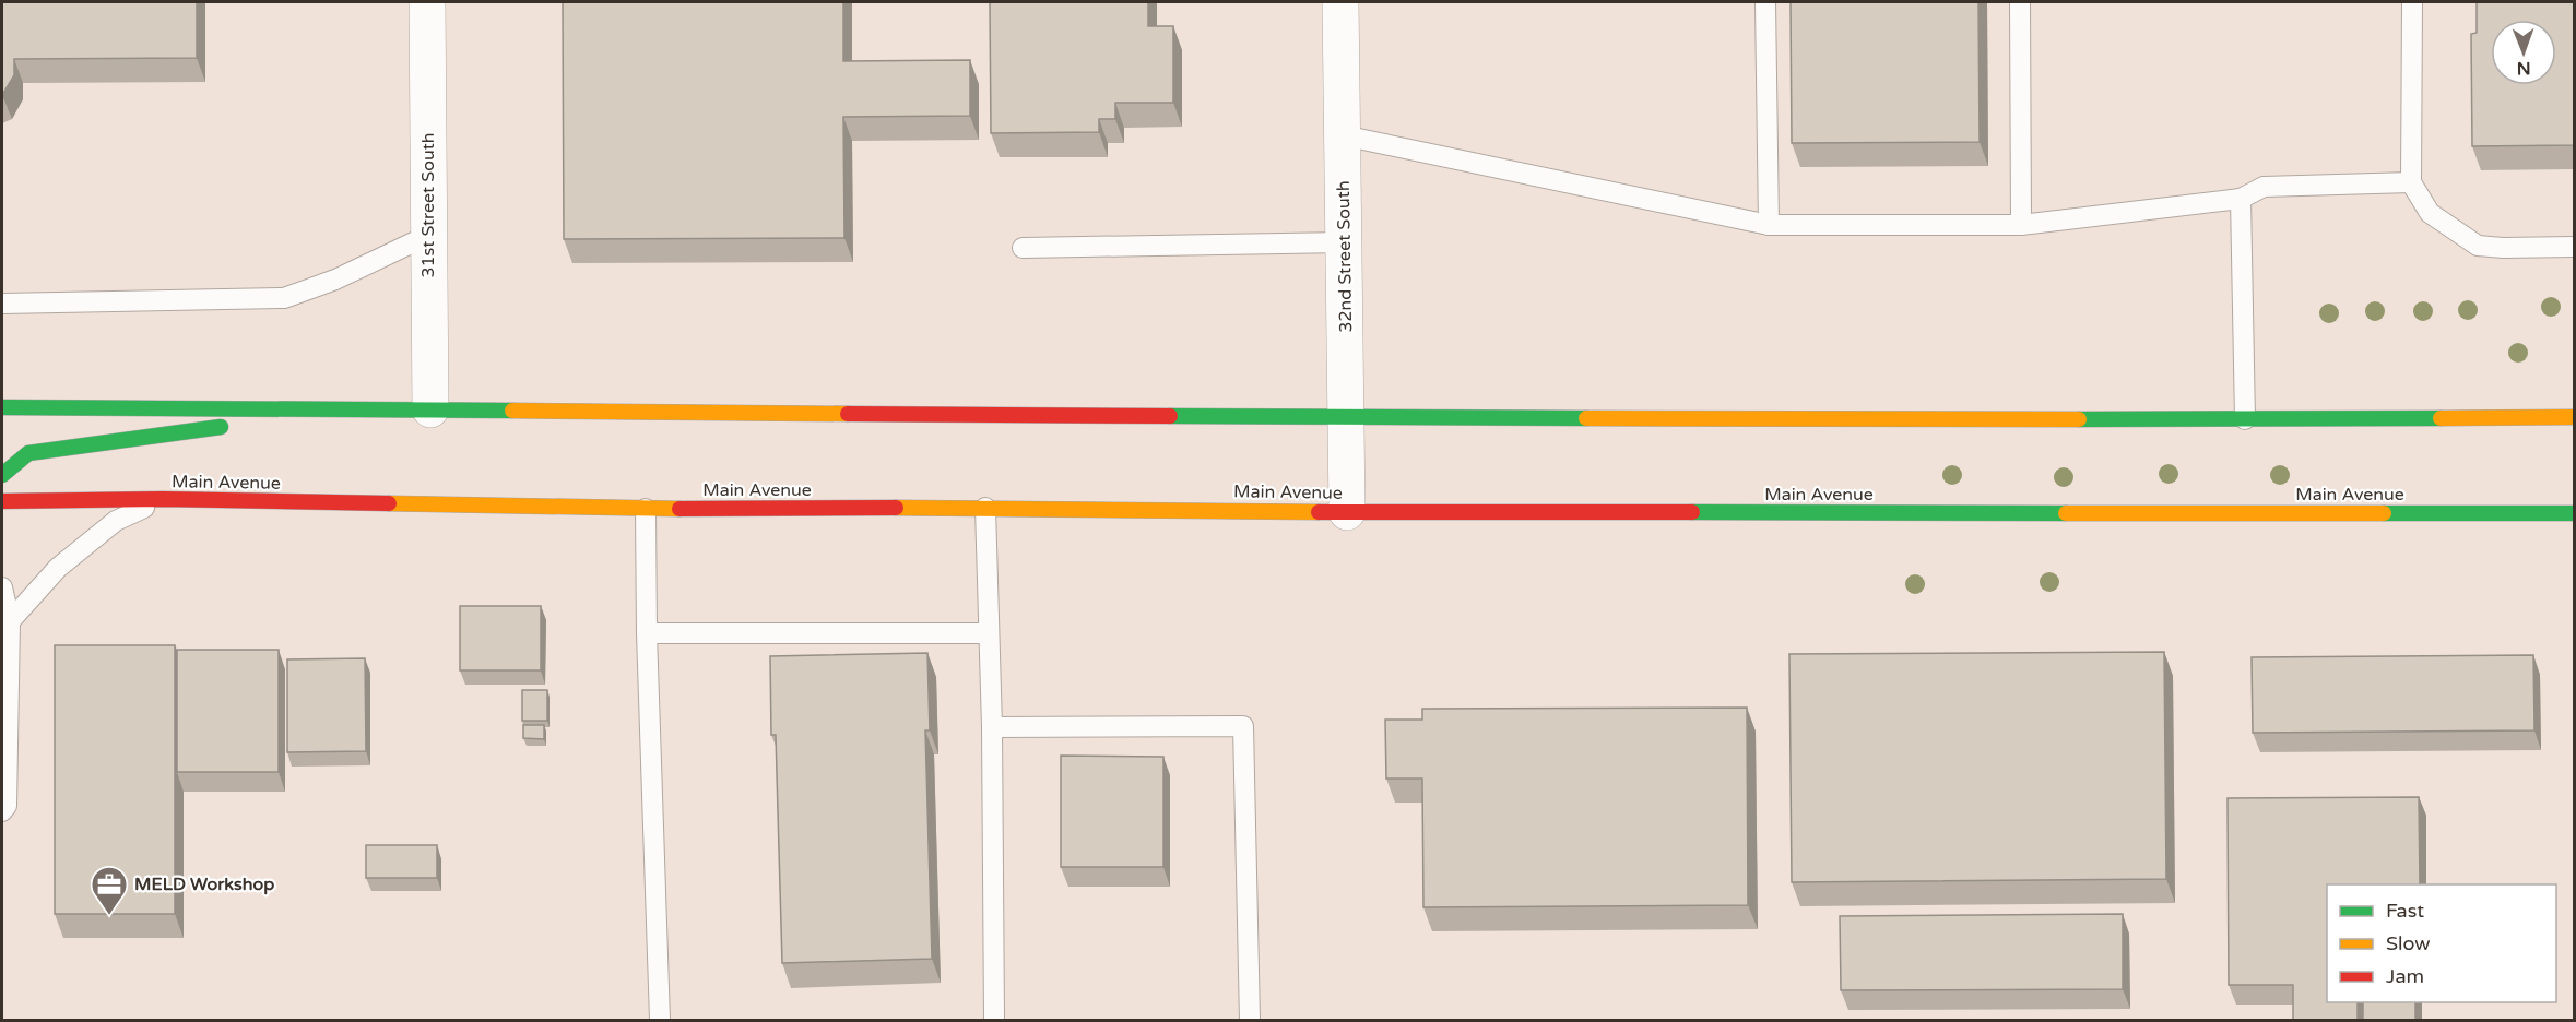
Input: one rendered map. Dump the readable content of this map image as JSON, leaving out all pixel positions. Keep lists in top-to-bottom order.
{
  "streets": {
    "main road": ["Main Avenue"],
    "street": ["31st Street South", "32nd Street South"]
  },
  "crossings": [
    ["32nd Street South", "Main Avenue"]
  ],
  "places": {
    "office": ["MELD Workshop"]
  },
  "legend": ["Fast", "Slow", "Jam"],
  "north": "bottom"
}
